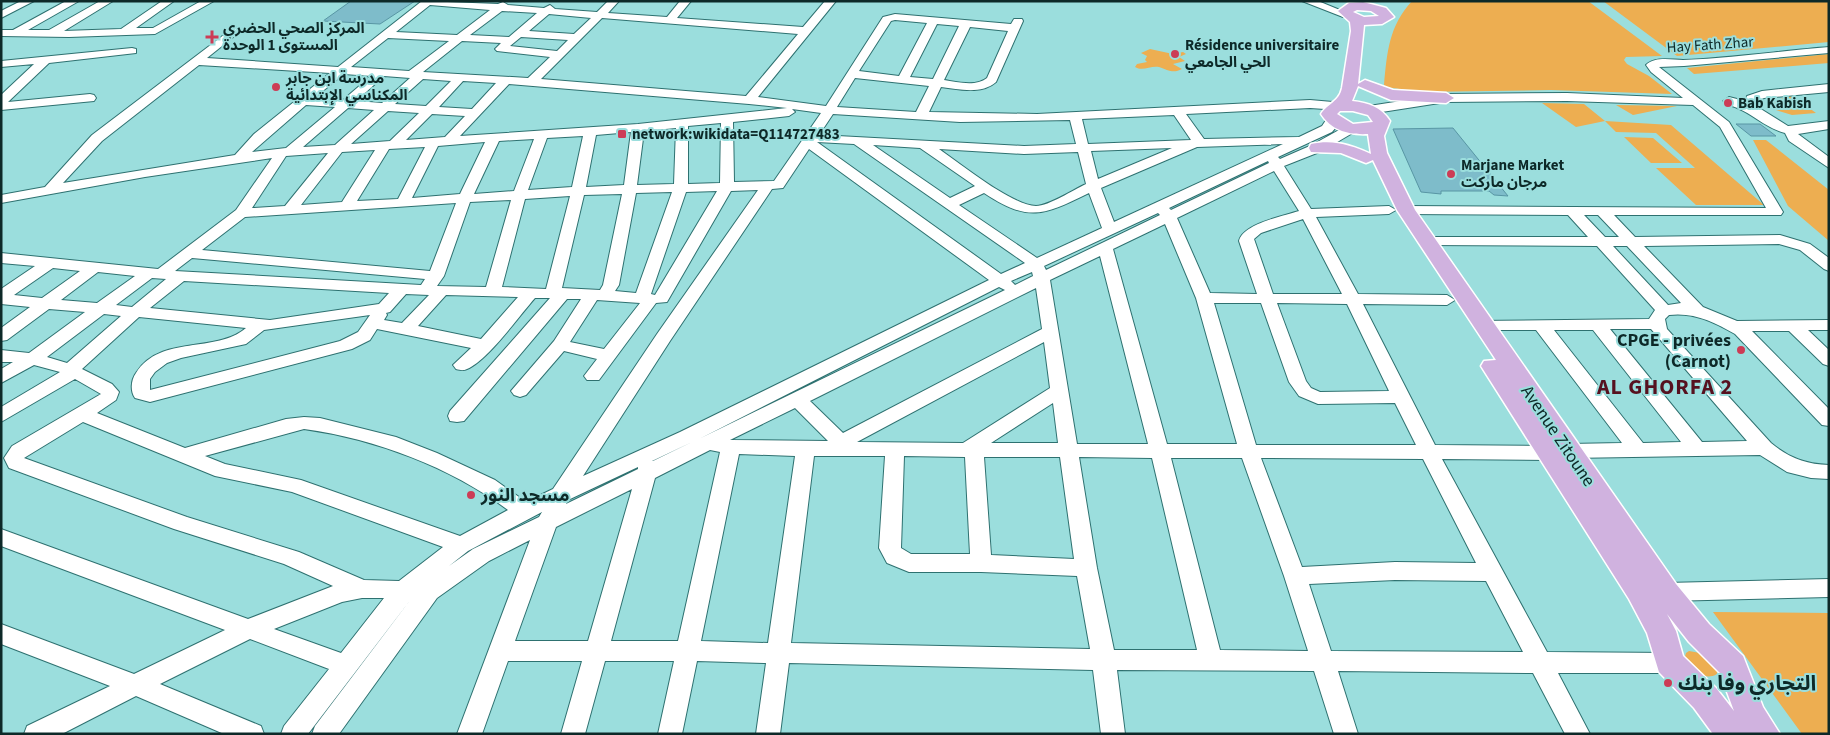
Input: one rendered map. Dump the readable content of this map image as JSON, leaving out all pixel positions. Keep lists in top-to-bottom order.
{
  "streets": {
    "main road": ["Avenue Zitoune"],
    "street": ["Hay Fath Zhar"]
  },
  "districts": ["AL GHORFA 2"],
  "places": {
    "health": ["المركز الصحي الحضري المستوى 1 الوحدة"],
    "other": [
      "Résidence universitaire الحي الجامعي",
      "مدرسة ابن جابر المكناسي الإبتدائية",
      "Bab Kabish",
      "Marjane Market مرجان ماركت",
      "CPGE - privées (Carnot)",
      "مسجد النور",
      "التجاري وفا بنك"
    ],
    "transit": ["network:wikidata=Q114727483"]
  }
}
